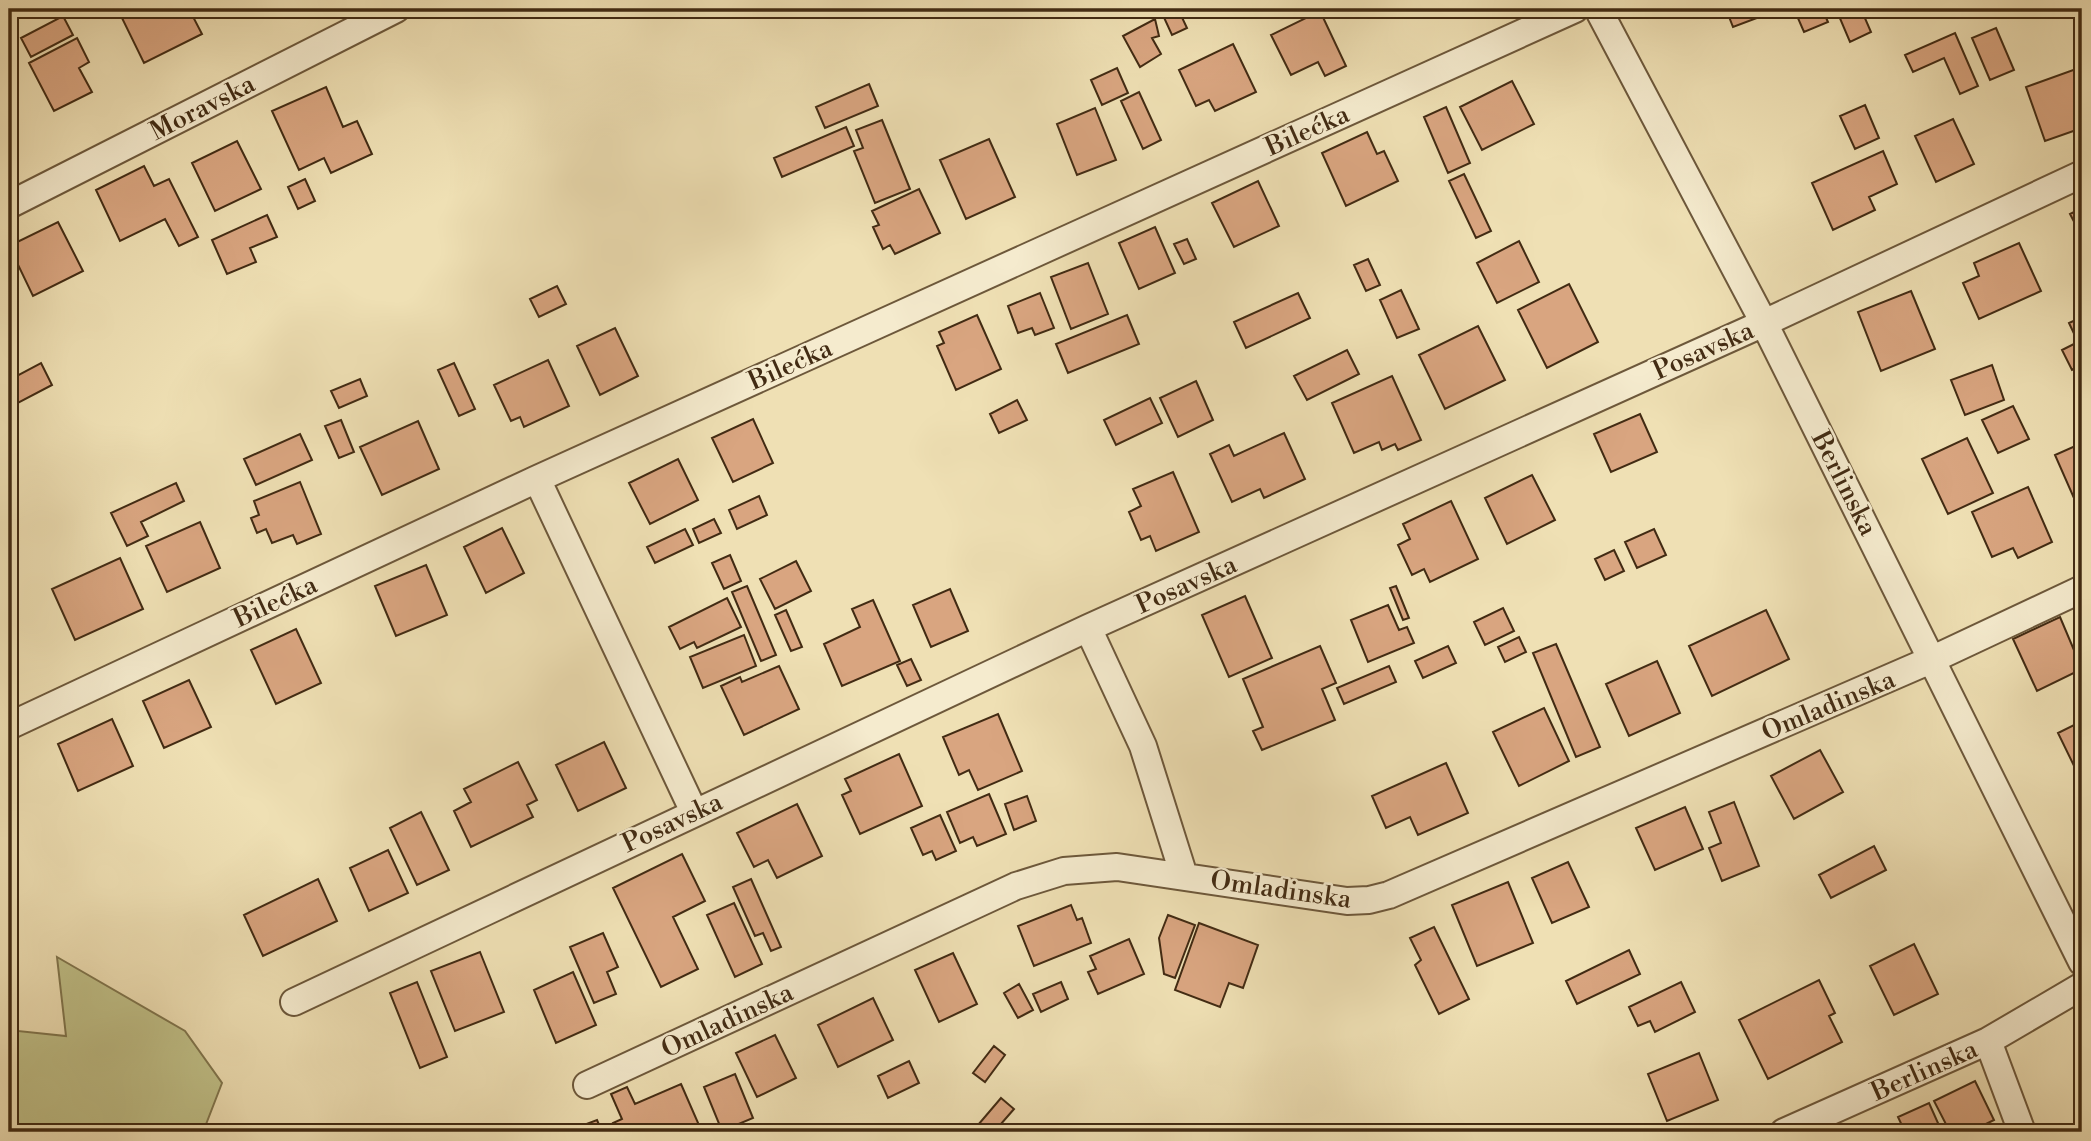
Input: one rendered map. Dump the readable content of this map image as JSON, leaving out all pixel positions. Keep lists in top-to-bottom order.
{
  "streets": {
    "street": [
      "Moravska",
      "Bilećka",
      "Posavska",
      "Berlinska",
      "Omladinska"
    ]
  },
  "crossings": [
    ["Posavska", "Berlinska"],
    ["Berlinska", "Omladinska"]
  ]
}
